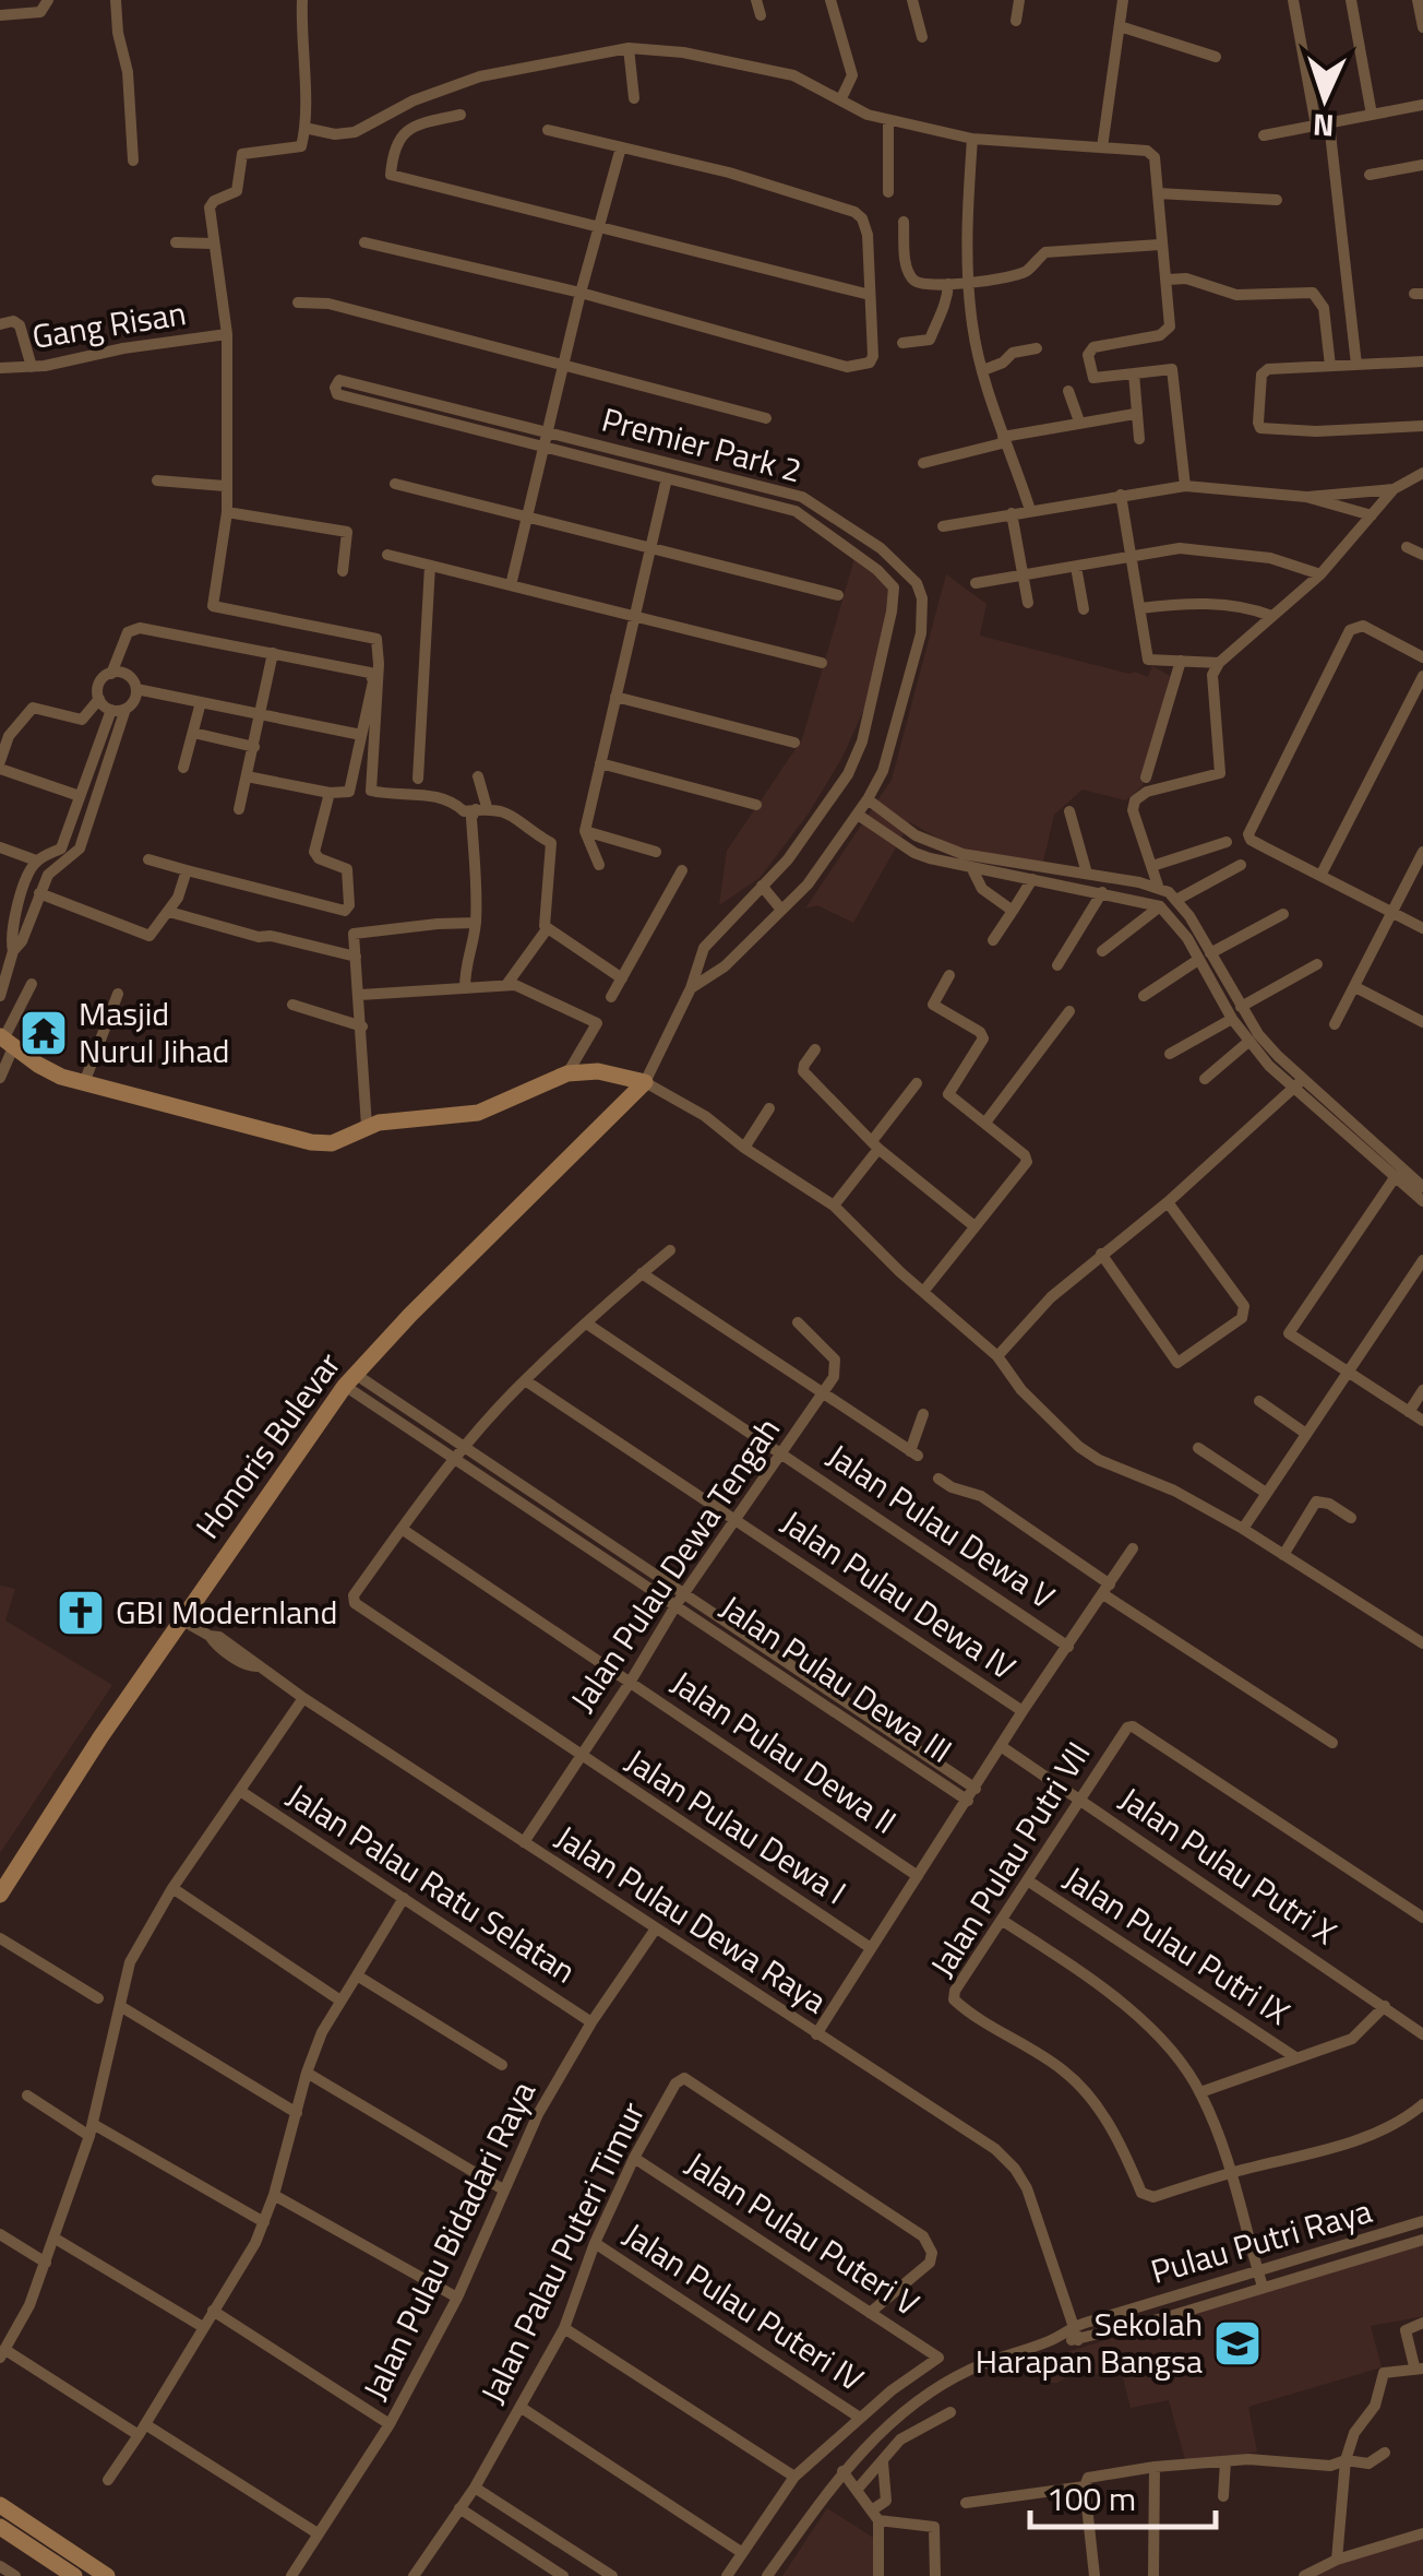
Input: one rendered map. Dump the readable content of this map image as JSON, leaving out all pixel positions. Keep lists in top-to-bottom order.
{
  "streets": {
    "street": [
      "Gang Risan",
      "Premier Park 2",
      "Honoris Bulevar",
      "Jalan Pulau Dewa V",
      "Jalan Pulau Dewa Tengah",
      "Jalan Pulau Dewa IV",
      "Jalan Pulau Dewa III",
      "Jalan Pulau Dewa II",
      "Jalan Pulau Dewa I",
      "Jalan Pulau Putri VII",
      "Jalan Pulau Putri X",
      "Jalan Palau Ratu Selatan",
      "Jalan Pulau Dewa Raya",
      "Jalan Pulau Putri IX",
      "Jalan Pulau Puteri V",
      "Jalan Pulau Bidadari Raya",
      "Pulau Putri Raya",
      "Jalan Palau Puteri Timur",
      "Jalan Pulau Puteri IV"
    ]
  },
  "crossings": [
    ["Honoris Bulevar", "Jalan Pulau Dewa III"],
    ["Honoris Bulevar", "Jalan Pulau Dewa Raya"],
    ["Jalan Pulau Dewa V", "Jalan Pulau Dewa Tengah"],
    ["Jalan Pulau Dewa Tengah", "Jalan Pulau Dewa IV"],
    ["Jalan Pulau Dewa Tengah", "Jalan Pulau Dewa III"],
    ["Jalan Pulau Dewa Tengah", "Jalan Pulau Dewa II"],
    ["Jalan Pulau Dewa Tengah", "Jalan Pulau Dewa I"],
    ["Jalan Pulau Dewa Tengah", "Jalan Pulau Dewa Raya"],
    ["Jalan Pulau Dewa II", "Jalan Pulau Dewa I"],
    ["Jalan Pulau Putri VII", "Jalan Pulau Putri X"],
    ["Jalan Pulau Putri VII", "Jalan Pulau Putri IX"],
    ["Jalan Pulau Putri X", "Jalan Pulau Putri IX"],
    ["Jalan Palau Ratu Selatan", "Jalan Pulau Bidadari Raya"],
    ["Jalan Pulau Dewa Raya", "Jalan Pulau Bidadari Raya"],
    ["Jalan Pulau Dewa Raya", "Pulau Putri Raya"],
    ["Jalan Pulau Puteri V", "Jalan Palau Puteri Timur"],
    ["Jalan Pulau Puteri V", "Jalan Pulau Puteri IV"],
    ["Jalan Palau Puteri Timur", "Jalan Pulau Puteri IV"]
  ],
  "places": {
    "temple": ["Masjid Nurul Jihad"],
    "church": ["GBI Modernland"],
    "school or university": ["Sekolah Harapan Bangsa"]
  },
  "scale_bar": "100 m",
  "north": "bottom"
}
